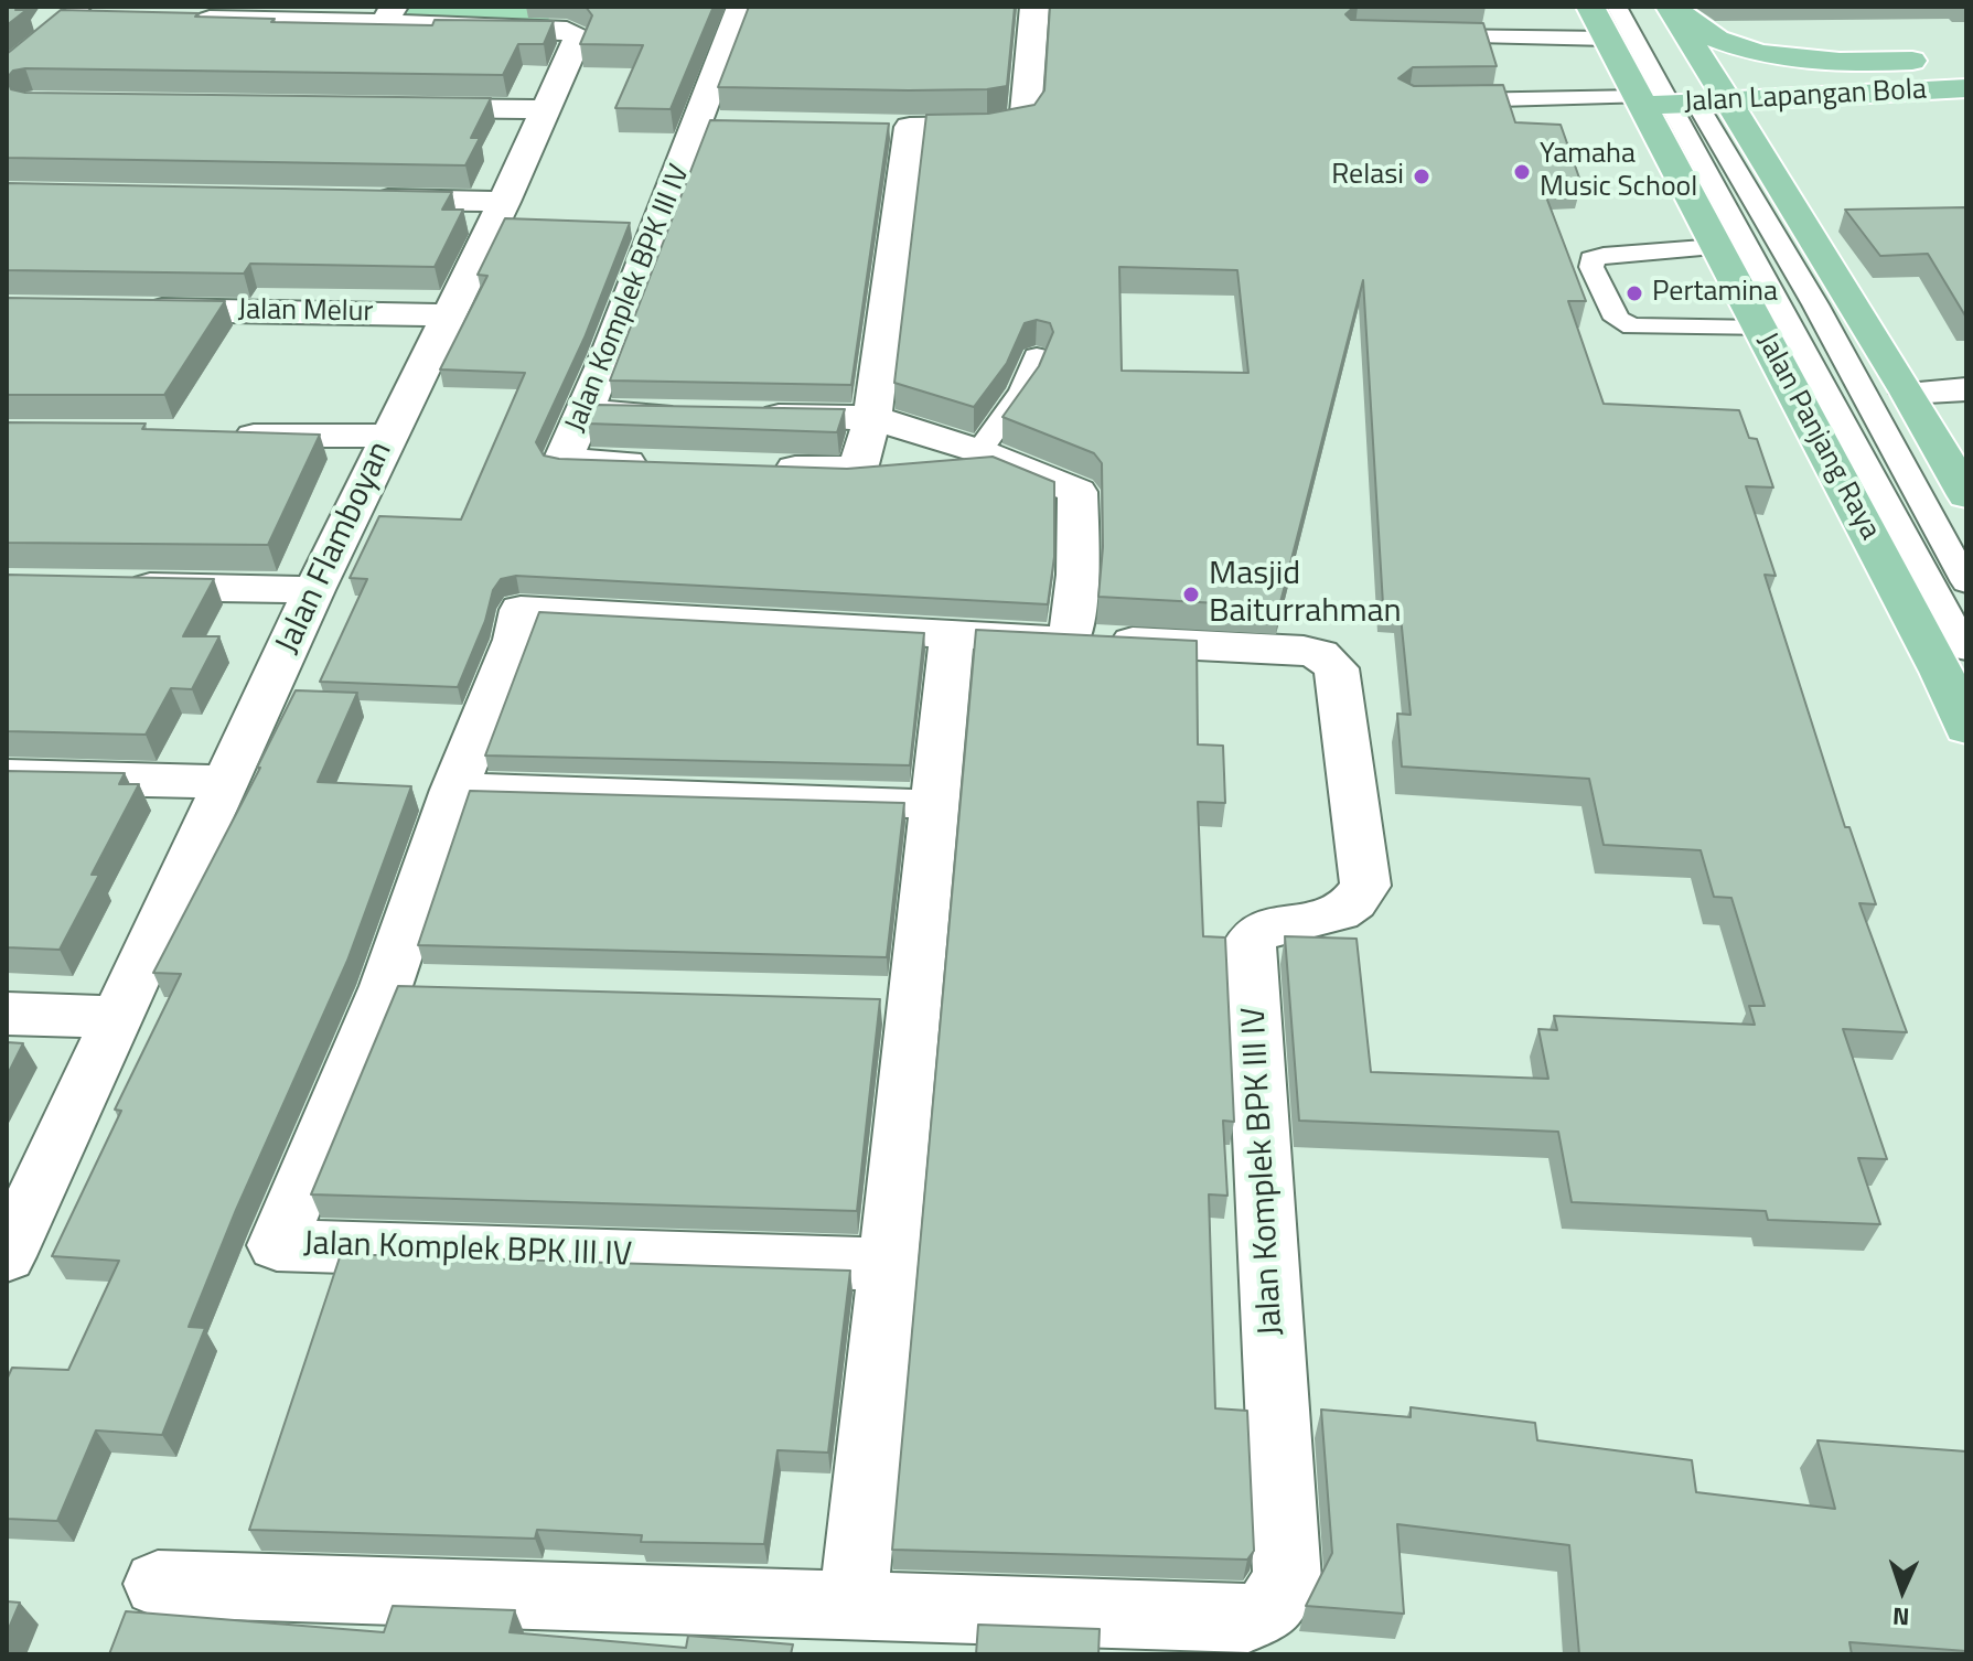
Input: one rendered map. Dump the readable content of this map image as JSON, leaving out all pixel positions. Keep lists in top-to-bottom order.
{
  "streets": {
    "main road": ["Jalan Lapangan Bola", "Jalan Panjang Raya"],
    "street": ["Jalan Komplek BPK III IV", "Jalan Melur", "Jalan Flamboyan"]
  },
  "crossings": [
    ["Jalan Lapangan Bola", "Jalan Panjang Raya"],
    ["Jalan Melur", "Jalan Flamboyan"]
  ],
  "places": [
    "Yamaha Music School",
    "Relasi",
    "Pertamina",
    "Masjid Baiturrahman"
  ],
  "north": "bottom"
}
